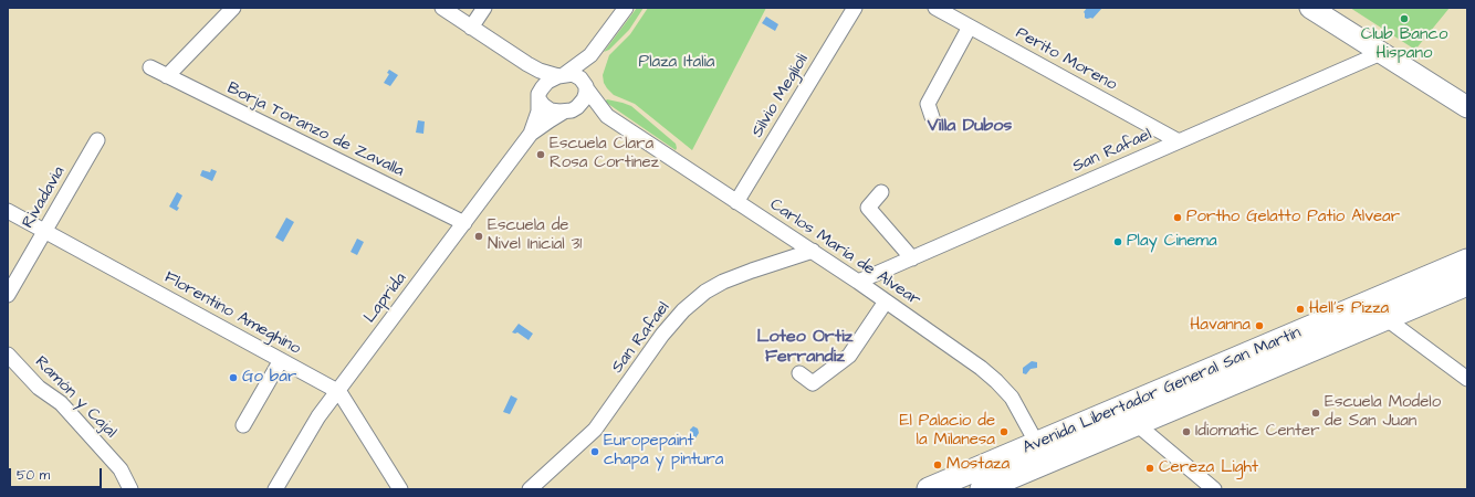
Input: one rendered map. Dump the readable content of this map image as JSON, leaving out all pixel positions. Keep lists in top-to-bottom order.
{
  "streets": {
    "main road": ["Avenida Libertador General San Martín"],
    "street": [
      "Perito Moreno",
      "Silvio Meglioli",
      "Borja Toranzo de Zavalla",
      "San Rafael",
      "Rivadavia",
      "Carlos María de Alvear",
      "Laprida",
      "Florentino Ameghino",
      "Ramón y Cajal"
    ]
  },
  "crossings": [
    ["Perito Moreno", "San Rafael"],
    ["Silvio Meglioli", "Carlos María de Alvear"],
    ["Borja Toranzo de Zavalla", "Laprida"],
    ["San Rafael", "Carlos María de Alvear"],
    ["Rivadavia", "Florentino Ameghino"],
    ["Carlos María de Alvear", "Laprida"],
    ["Carlos María de Alvear", "Avenida Libertador General San Martín"],
    ["Laprida", "Florentino Ameghino"]
  ],
  "districts": ["Villa Dubos", "Loteo Ortiz Ferrandiz"],
  "parks": ["Plaza Italia"],
  "places": [
    "Club Banco Hispano",
    "Escuela Clara Rosa Cortinez",
    "Portho Gelatto Patio Alvear",
    "Escuela de Nivel Inicial 31",
    "Play Cinema",
    "Hell's Pizza",
    "Havanna",
    "Go bar",
    "Escuela Modelo de San Juan",
    "El Palacio de la Milanesa",
    "Idiomatic Center",
    "Europepaint chapa y pintura",
    "Mostaza",
    "Cereza Light"
  ],
  "scale_bar": "50 m"
}
